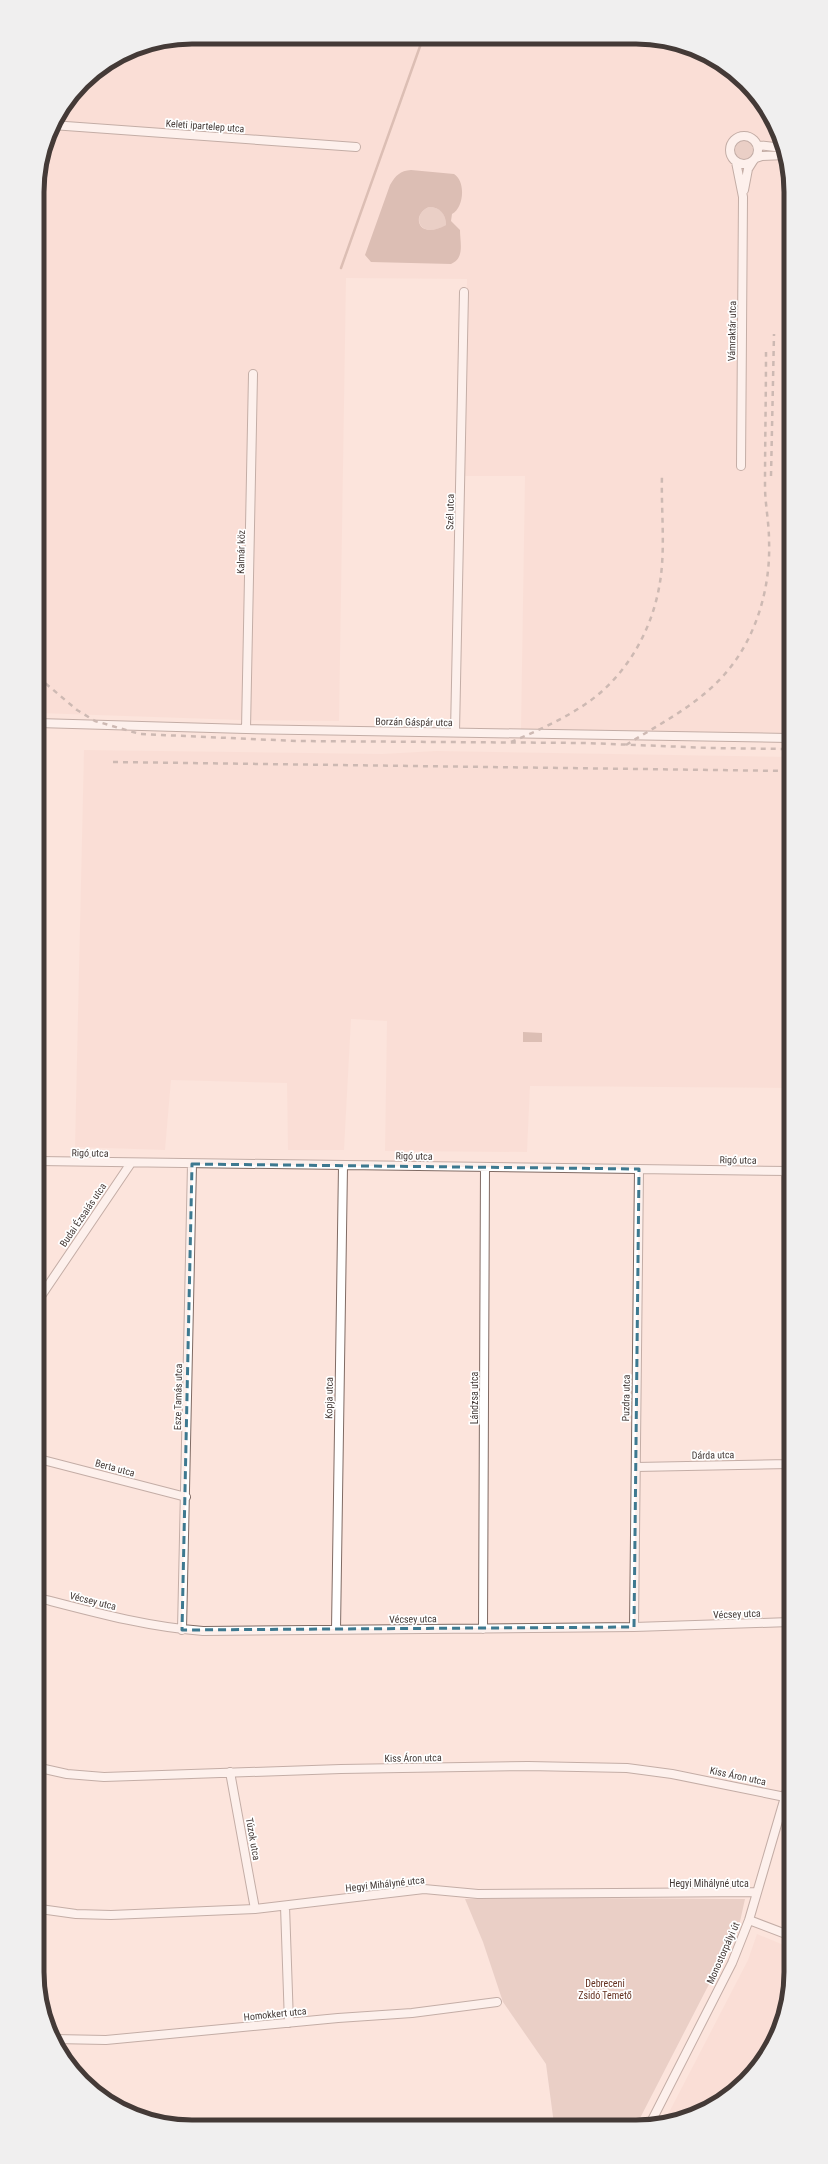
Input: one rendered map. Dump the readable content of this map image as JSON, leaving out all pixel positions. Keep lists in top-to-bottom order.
{
  "streets": {
    "street": [
      "Keleti ipartelep utca",
      "Vámraktár utca",
      "Szél utca",
      "Kalmár köz",
      "Borzán Gáspár utca",
      "Rigó utca",
      "Budai Ézsaiás utca",
      "Esze Tamás utca",
      "Kopja utca",
      "Lándzsa utca",
      "Puzdra utca",
      "Dárda utca",
      "Berta utca",
      "Vécsey utca",
      "Kiss Áron utca",
      "Túzok utca",
      "Hegyi Mihályné utca",
      "Monostorpályi út",
      "Homokkert utca"
    ]
  },
  "crossings": [
    ["Szél utca", "Borzán Gáspár utca"],
    ["Kalmár köz", "Borzán Gáspár utca"],
    ["Rigó utca", "Budai Ézsaiás utca"],
    ["Rigó utca", "Esze Tamás utca"],
    ["Rigó utca", "Kopja utca"],
    ["Rigó utca", "Lándzsa utca"],
    ["Rigó utca", "Puzdra utca"],
    ["Esze Tamás utca", "Berta utca"],
    ["Esze Tamás utca", "Vécsey utca"],
    ["Kopja utca", "Vécsey utca"],
    ["Lándzsa utca", "Vécsey utca"],
    ["Puzdra utca", "Dárda utca"],
    ["Puzdra utca", "Vécsey utca"],
    ["Kiss Áron utca", "Túzok utca"],
    ["Túzok utca", "Hegyi Mihályné utca"],
    ["Hegyi Mihályné utca", "Monostorpályi út"]
  ],
  "parks": ["Debreceni Zsidó Temető"]
}
